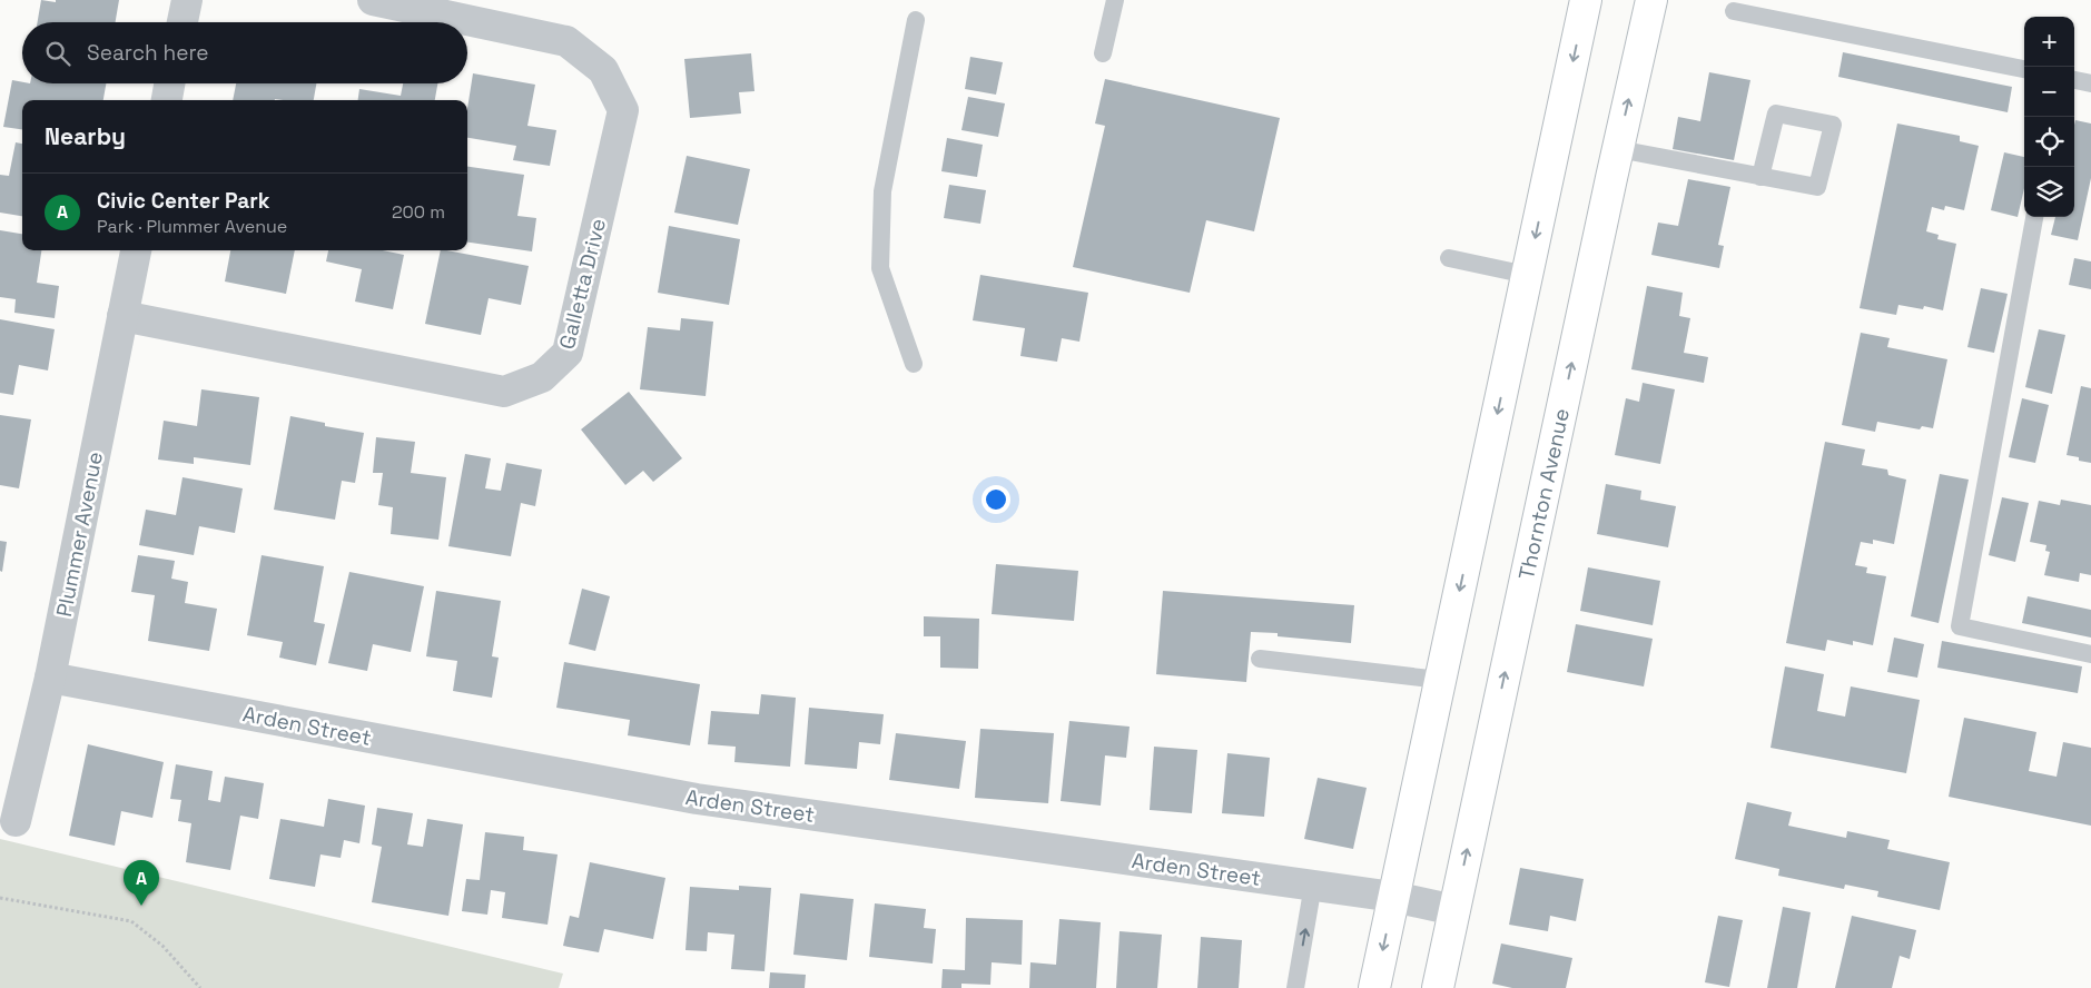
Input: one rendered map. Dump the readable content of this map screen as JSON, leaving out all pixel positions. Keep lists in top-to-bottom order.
{
  "streets": {
    "main road": ["Thornton Avenue"],
    "street": ["Galletta Drive", "Plummer Avenue", "Arden Street"]
  },
  "crossings": [
    ["Galletta Drive", "Plummer Avenue"],
    ["Thornton Avenue", "Arden Street"],
    ["Plummer Avenue", "Arden Street"]
  ],
  "page": {
    "map_buttons": ["+", "−"],
    "search": "Search here",
    "heading": "Nearby",
    "list": [
      {
        "mark": "A",
        "name": "Civic Center Park",
        "note": "Park · Plummer Avenue",
        "value": "200 m"
      }
    ],
    "pins": "A"
  }
}
